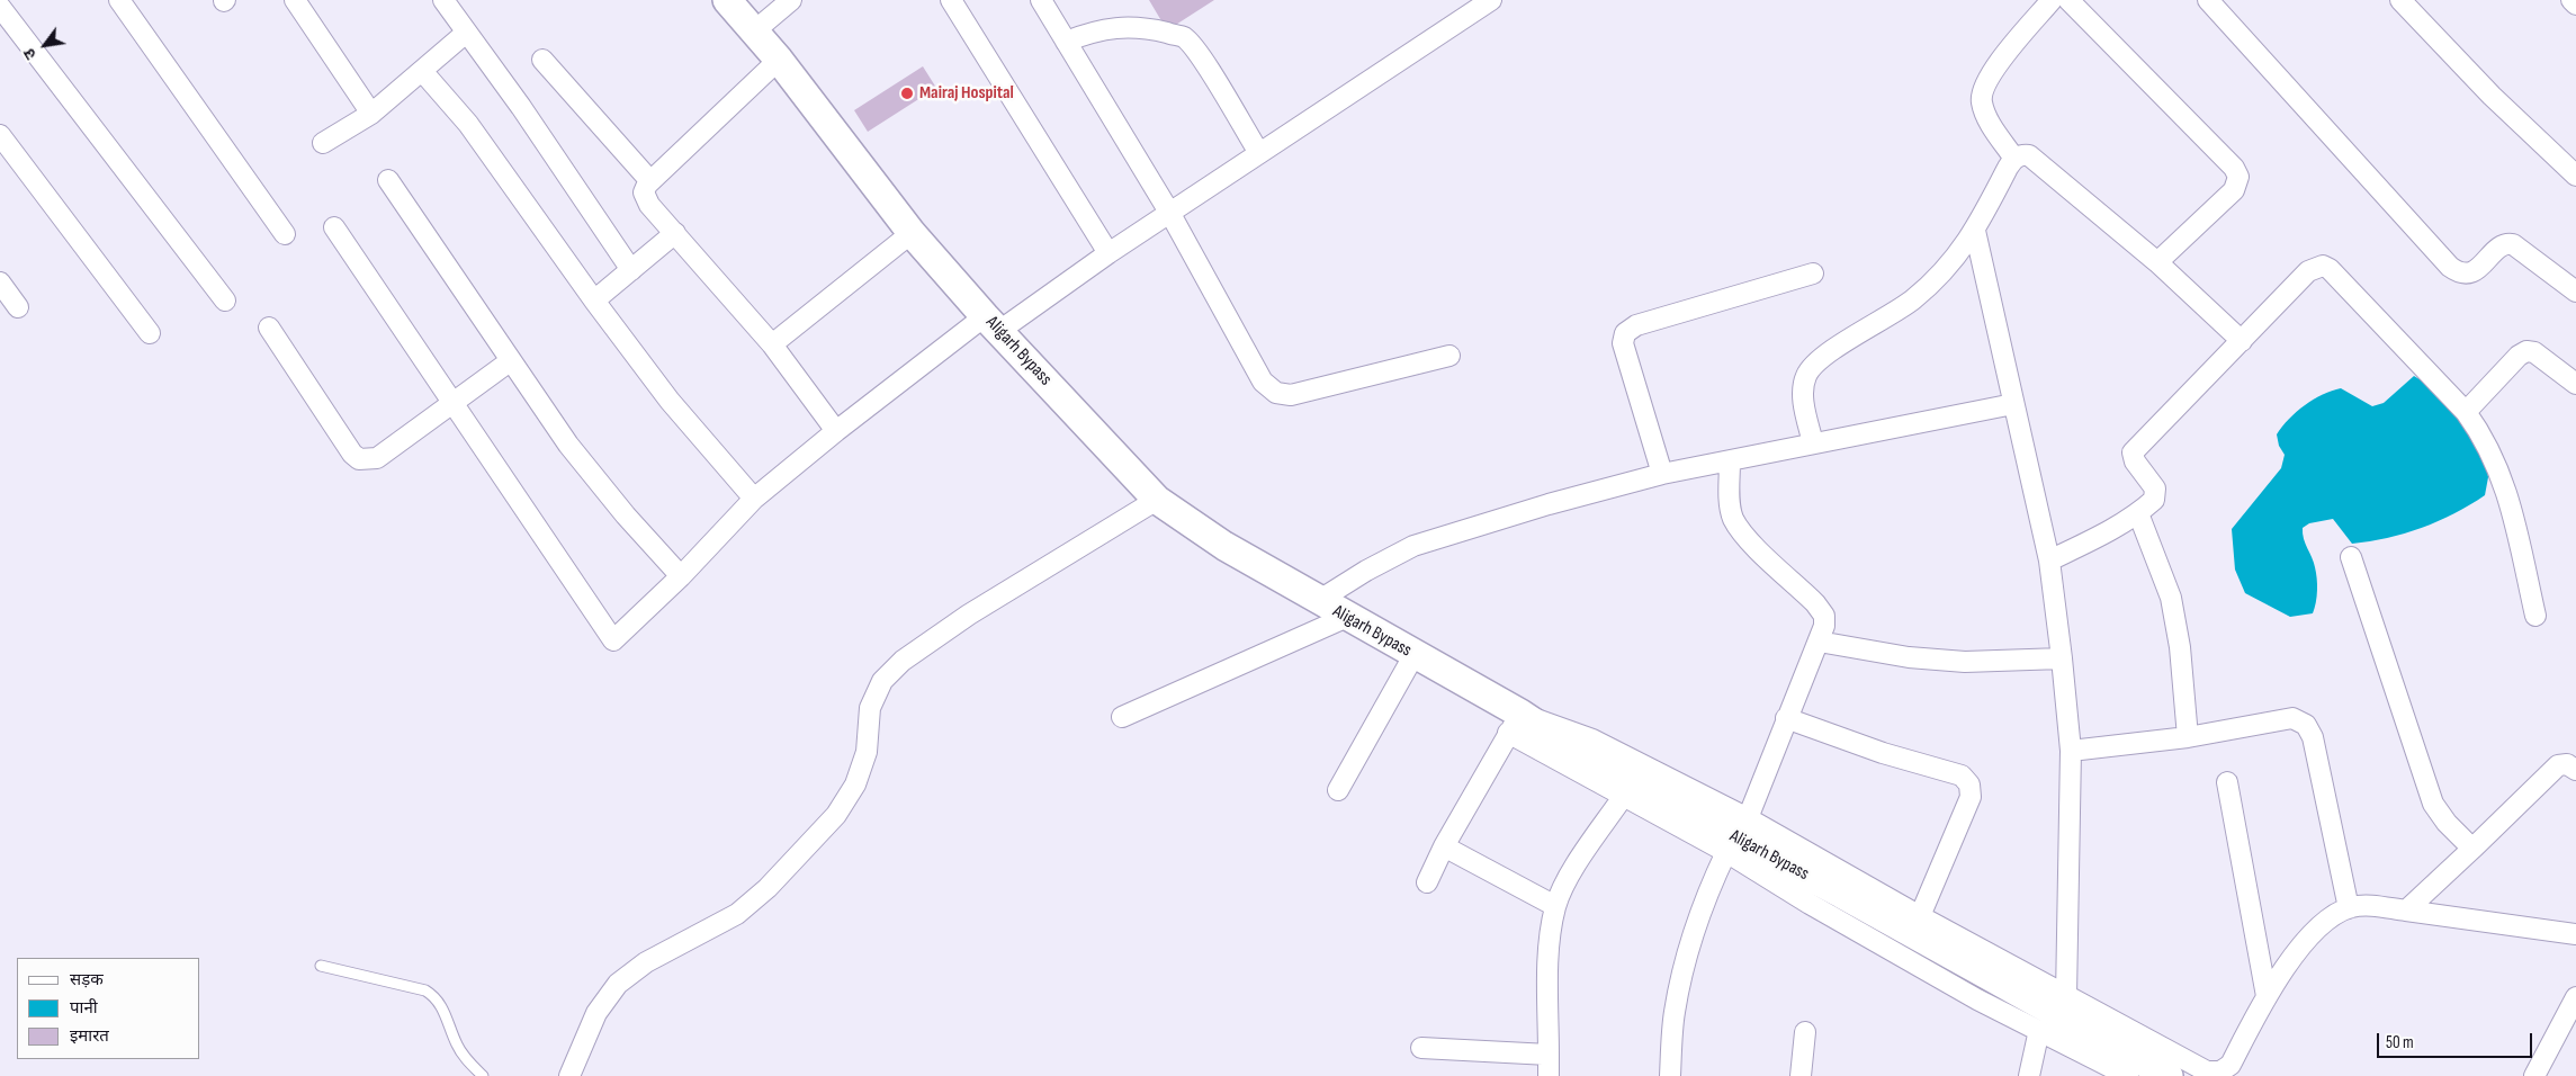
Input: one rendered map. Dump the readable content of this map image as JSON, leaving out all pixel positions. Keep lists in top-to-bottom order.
{
  "streets": {
    "main road": ["Aligarh Bypass"]
  },
  "places": ["Mairaj Hospital"],
  "legend": ["सड़क", "पानी", "इमारत"],
  "scale_bar": "50 m",
  "north": "bottom left"
}
